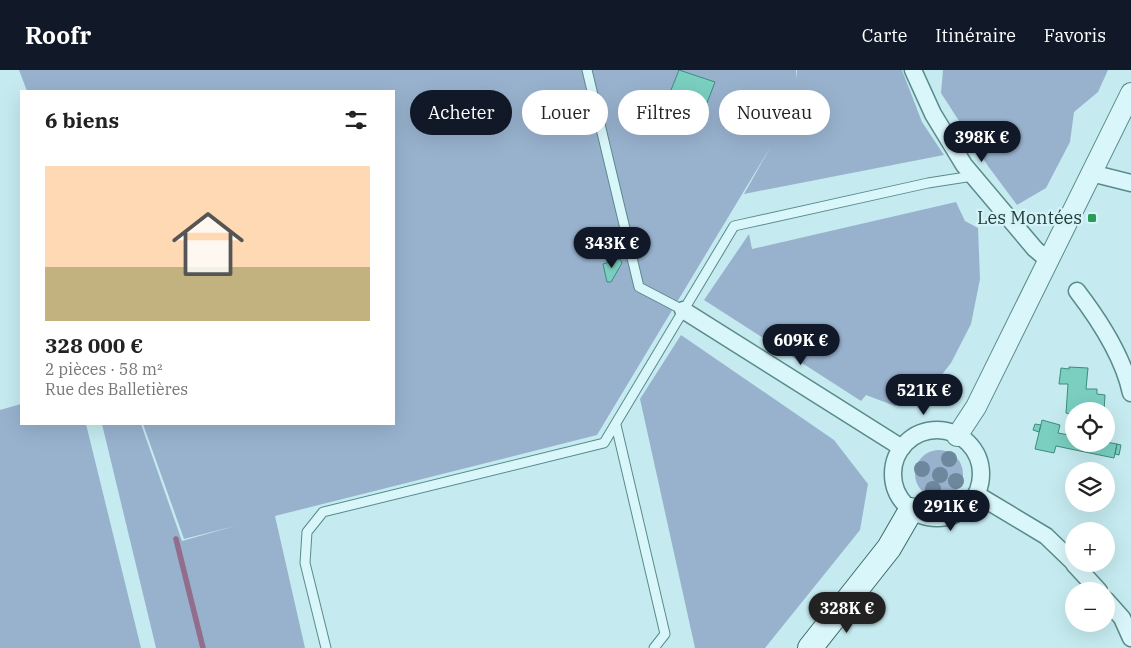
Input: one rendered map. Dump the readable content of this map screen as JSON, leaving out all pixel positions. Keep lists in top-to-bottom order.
{
  "places": {
    "transit": ["Les Montées"]
  },
  "page": {
    "header": "Roofr",
    "nav": ["Carte", "Itinéraire", "Favoris"],
    "chip": [
      "Acheter",
      "Louer",
      "Filtres",
      "Nouveau"
    ],
    "heading": "6 biens",
    "price": [
      "398K €",
      "343K €",
      "609K €",
      "521K €",
      "291K €",
      "328K €"
    ],
    "list": [
      {
        "name": "328 000 €",
        "note": "2 pièces · 58 m² · Rue des Balletières"
      }
    ],
    "map_buttons": ["+", "−"]
  }
}
